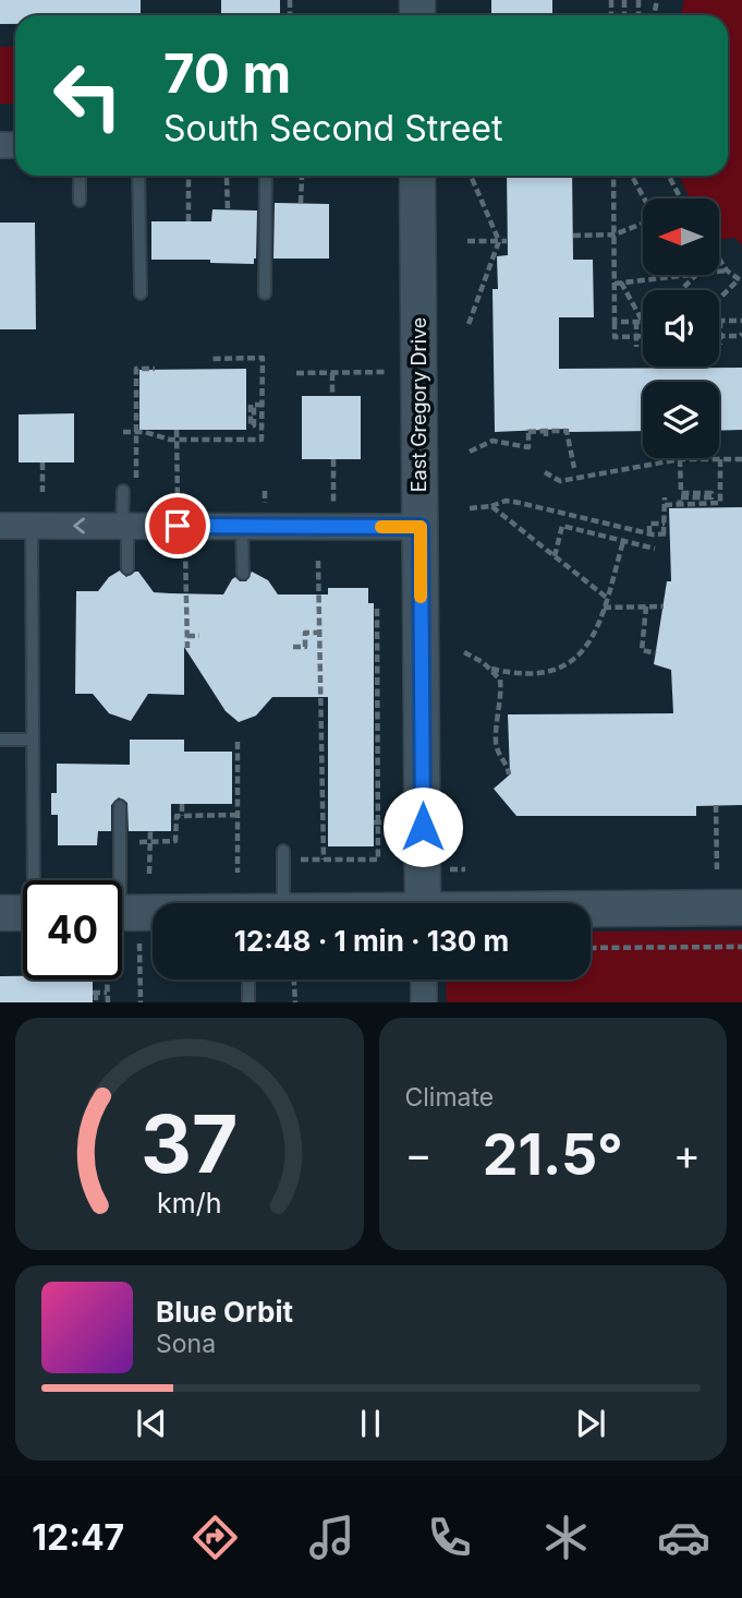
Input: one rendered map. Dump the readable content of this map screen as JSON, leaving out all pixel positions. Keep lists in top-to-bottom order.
{
  "streets": {
    "street": ["East Gregory Drive"]
  },
  "north": "left",
  "page": {
    "turn": ["70 m", "South Second Street"],
    "limit": "40",
    "trip": "12:48 · 1 min · 130 m",
    "tile": "Climate",
    "heat": ["−", "21.5°", "+"],
    "song": ["Blue Orbit", "Sona"],
    "tabs": "12:47",
    "gauge": ["37", "km/h"]
  }
}
